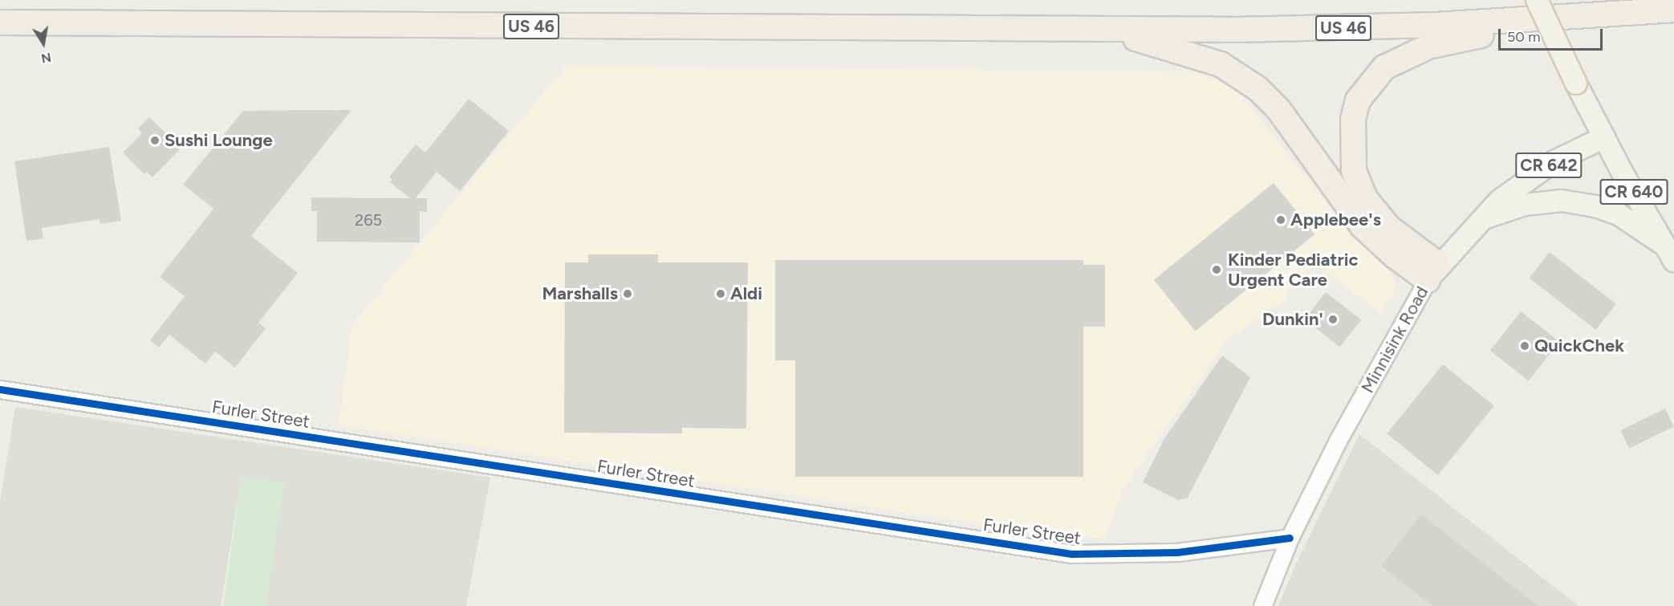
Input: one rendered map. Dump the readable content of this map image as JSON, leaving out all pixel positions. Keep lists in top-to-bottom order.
{
  "streets": {
    "highway": ["US 46"],
    "main road": ["CR 642", "CR 640", "Minnisink Road"],
    "street": ["Furler Street"]
  },
  "crossings": [
    ["CR 640", "Minnisink Road"],
    ["Minnisink Road", "Furler Street"]
  ],
  "places": [
    "Sushi Lounge",
    "Applebee's",
    "Kinder Pediatric Urgent Care",
    "Marshalls",
    "Aldi",
    "Dunkin'",
    "QuickChek"
  ],
  "house_numbers": ["265"],
  "scale_bar": "50 m",
  "north": "bottom"
}
